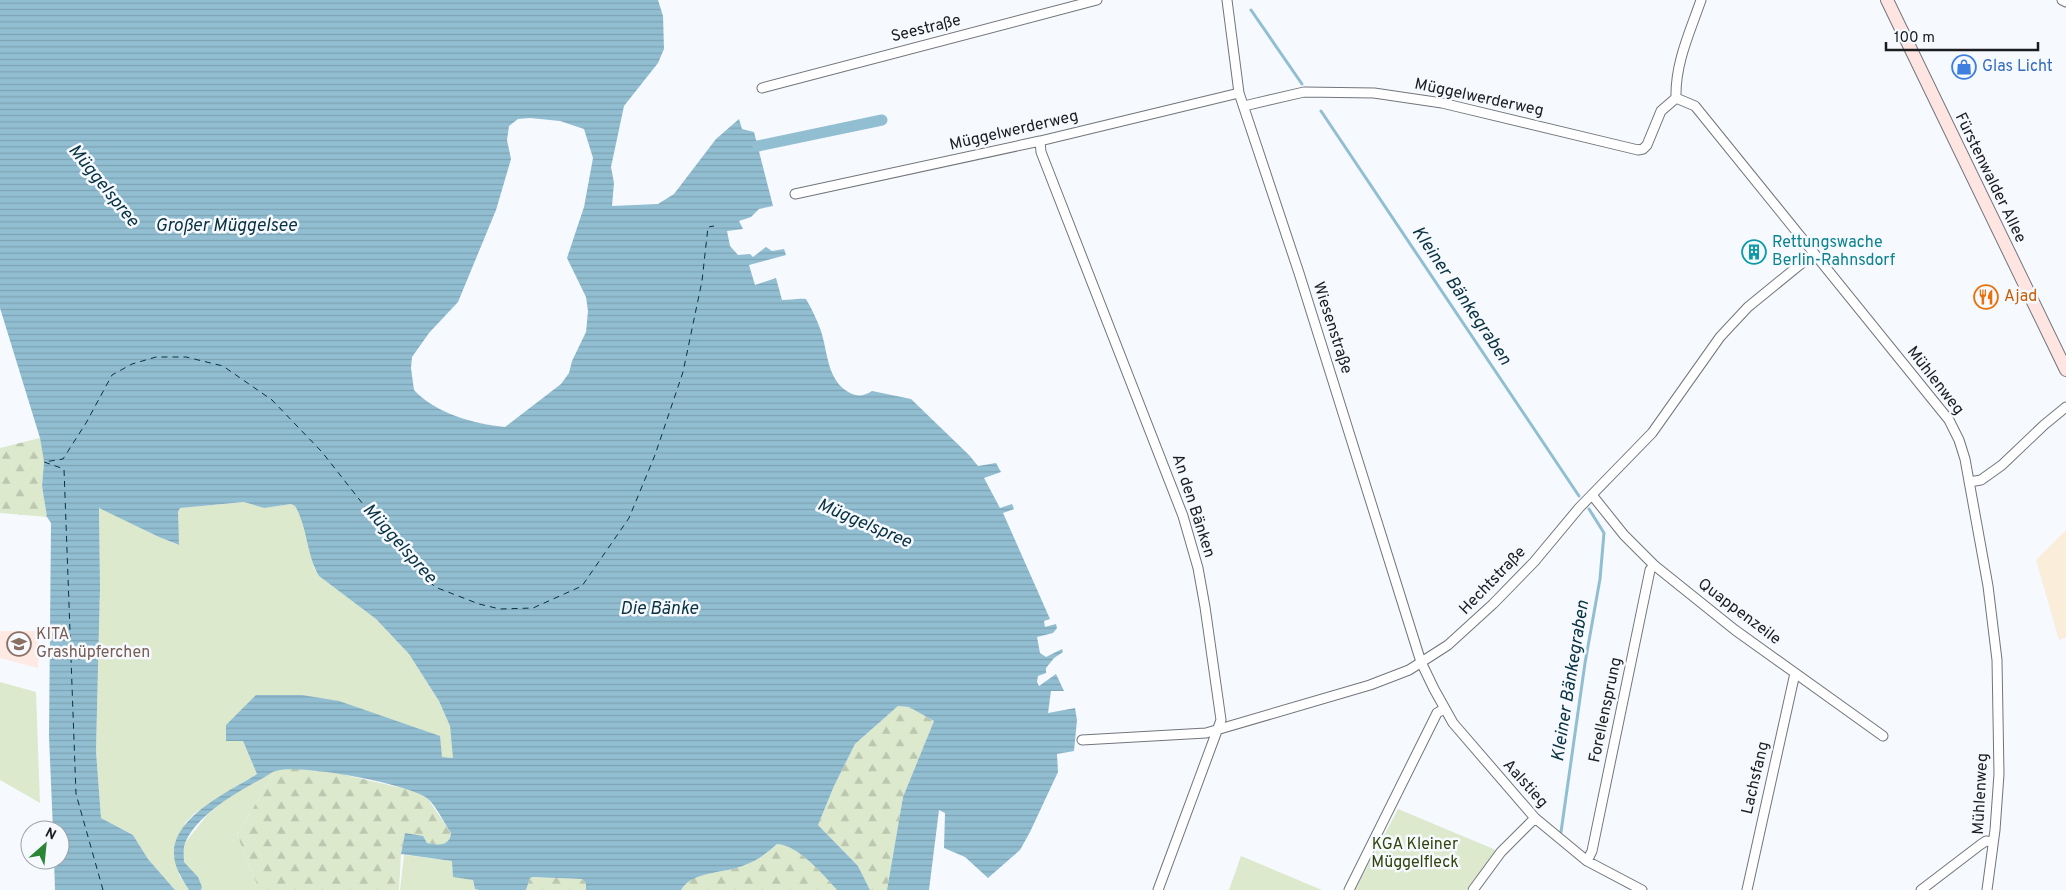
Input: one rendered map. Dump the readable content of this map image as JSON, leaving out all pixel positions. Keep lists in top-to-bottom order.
{
  "streets": {
    "main road": ["Fürstenwalder Allee"],
    "street": [
      "Seestraße",
      "Müggelwerderweg",
      "Wiesenstraße",
      "Mühlenweg",
      "An den Bänken",
      "Hechtstraße",
      "Quappenzeile",
      "Forellensprung",
      "Lachsfang",
      "Aalstieg"
    ]
  },
  "crossings": [
    ["Müggelwerderweg", "Wiesenstraße"],
    ["Müggelwerderweg", "Mühlenweg"],
    ["Müggelwerderweg", "An den Bänken"],
    ["Wiesenstraße", "Hechtstraße"],
    ["Wiesenstraße", "Aalstieg"],
    ["Mühlenweg", "Hechtstraße"],
    ["An den Bänken", "Hechtstraße"],
    ["Hechtstraße", "Quappenzeile"],
    ["Hechtstraße", "Aalstieg"],
    ["Quappenzeile", "Forellensprung"],
    ["Quappenzeile", "Lachsfang"],
    ["Forellensprung", "Aalstieg"]
  ],
  "water": [
    "Müggelspree",
    "Großer Müggelsee",
    "Kleiner Bänkegraben",
    "Die Bänke"
  ],
  "parks": ["KGA Kleiner Müggelfleck"],
  "places": {
    "shop": ["Glas Licht"],
    "building": ["Rettungswache Berlin-Rahnsdorf"],
    "restaurant": ["Ajad"],
    "school or university": ["KITA Grashüpferchen"]
  },
  "scale_bar": "100 m",
  "north": "top right"
}
